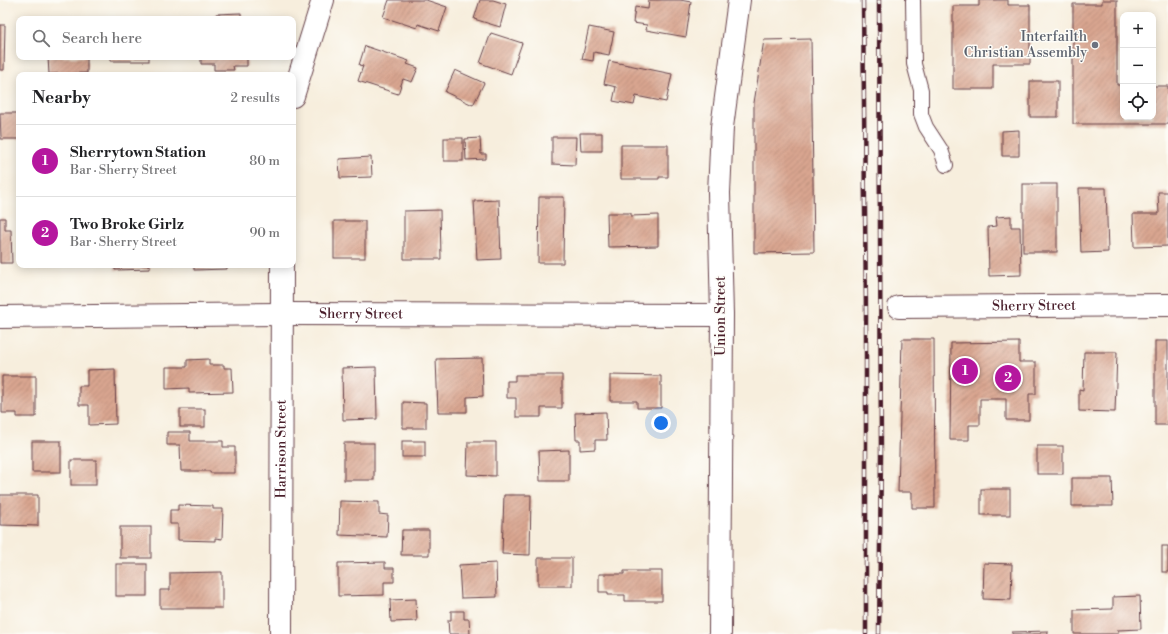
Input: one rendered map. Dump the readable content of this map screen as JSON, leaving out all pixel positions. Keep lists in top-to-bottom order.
{
  "streets": {
    "street": ["Sherry Street", "Union Street", "Harrison Street"]
  },
  "crossings": [
    ["Sherry Street", "Union Street"],
    ["Sherry Street", "Harrison Street"]
  ],
  "places": ["Interfailth Christian Assembly"],
  "page": {
    "map_buttons": ["+", "−"],
    "search": "Search here",
    "heading": ["Nearby", "2 results"],
    "list": [
      {
        "mark": "1",
        "name": "Sherrytown Station",
        "note": "Bar · Sherry Street",
        "value": "80 m"
      },
      {
        "mark": "2",
        "name": "Two Broke Girlz",
        "note": "Bar · Sherry Street",
        "value": "90 m"
      }
    ],
    "pins": ["1", "2"]
  }
}
